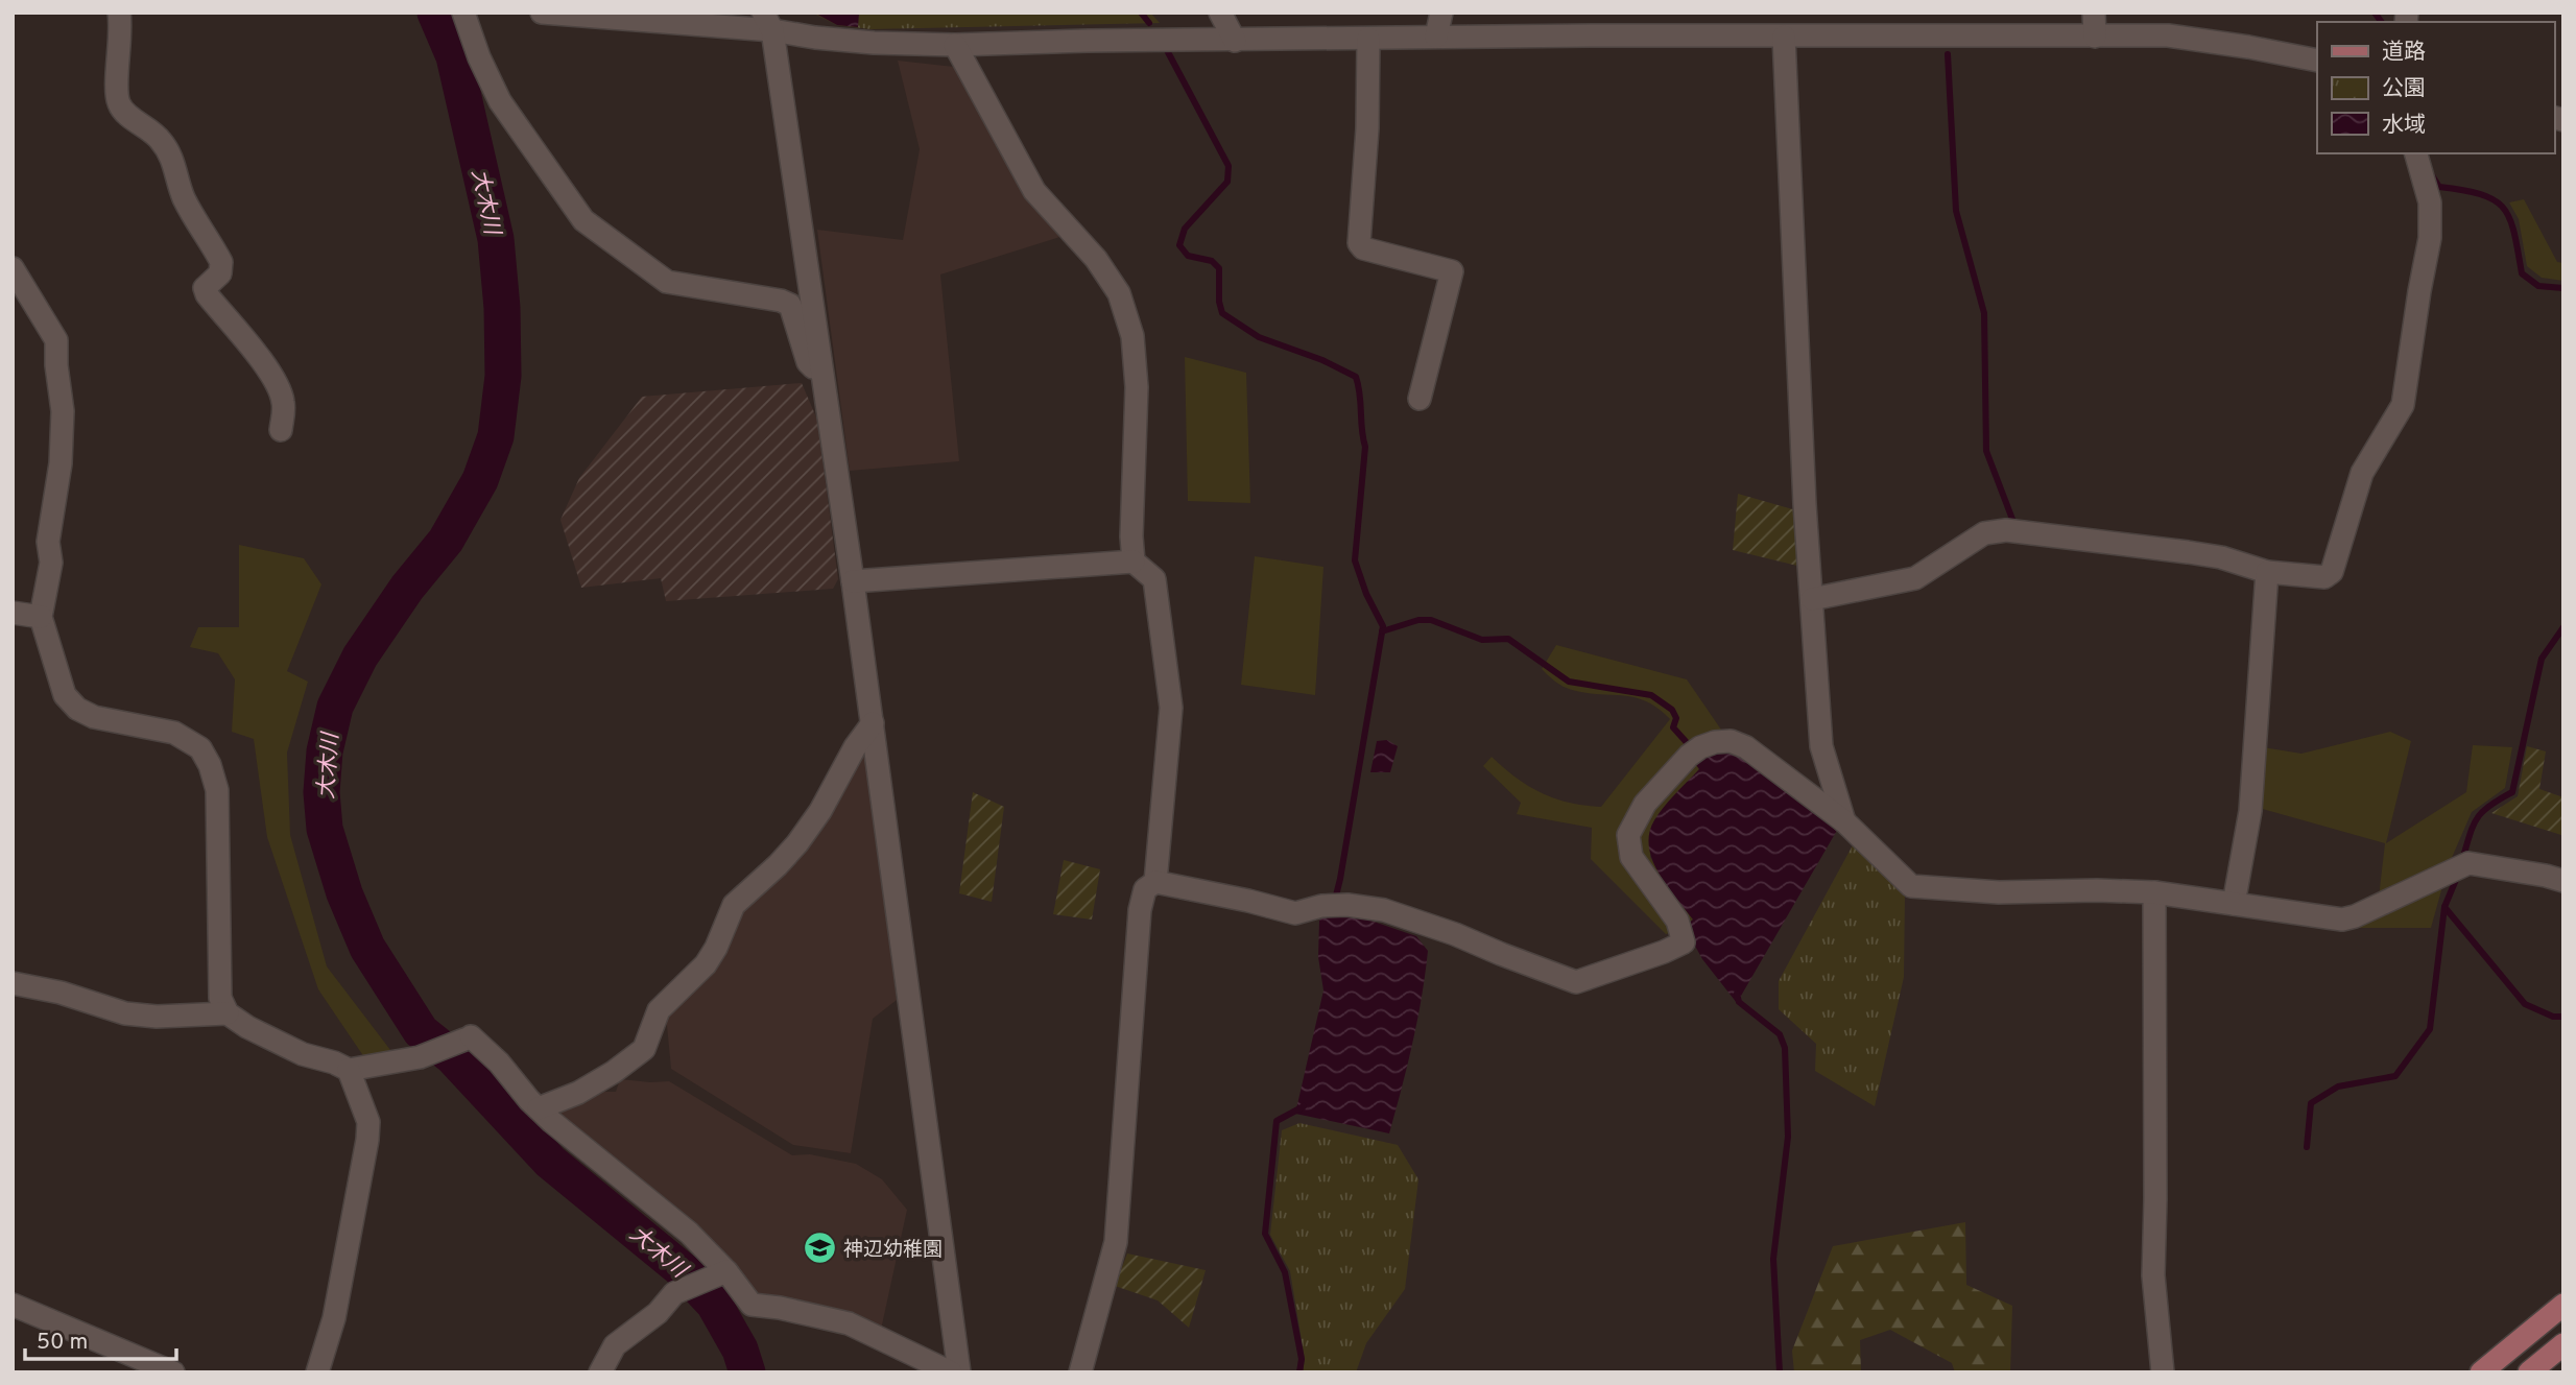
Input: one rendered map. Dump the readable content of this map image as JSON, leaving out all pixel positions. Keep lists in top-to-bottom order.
{
  "water": ["大木川"],
  "places": {
    "school or university": ["神辺幼稚園"]
  },
  "legend": ["道路", "公園", "水域"],
  "scale_bar": "50 m"
}
